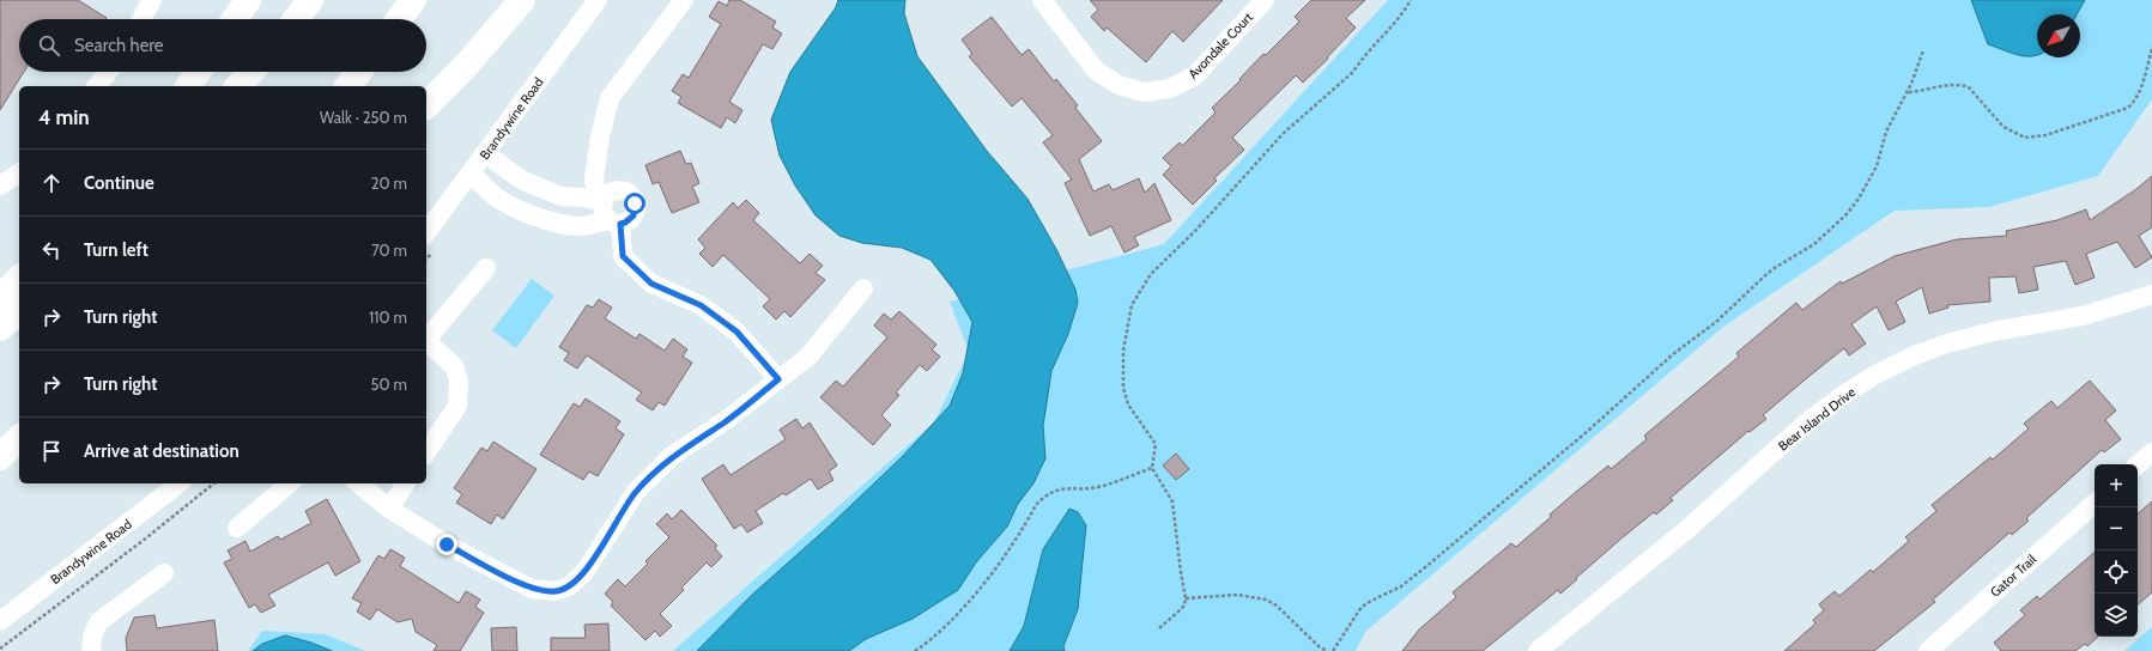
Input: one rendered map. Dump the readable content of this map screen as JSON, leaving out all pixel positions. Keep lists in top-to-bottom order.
{
  "streets": {
    "street": [
      "Avondale Court",
      "Brandywine Road",
      "Bear Island Drive",
      "Gator Trail"
    ]
  },
  "north": "bottom left",
  "page": {
    "search": "Search here",
    "heading": ["4 min", "Walk · 250 m"],
    "list": [
      ["Continue", "20 m"],
      ["Turn left", "70 m"],
      ["Turn right", "110 m"],
      ["Turn right", "50 m"],
      "Arrive at destination"
    ],
    "map_buttons": ["+", "−"]
  }
}
